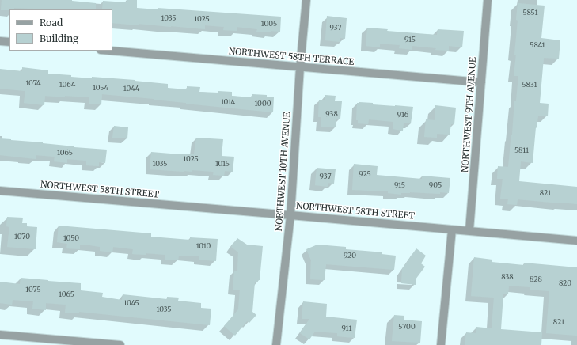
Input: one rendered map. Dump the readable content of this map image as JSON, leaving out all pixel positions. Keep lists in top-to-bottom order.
{
  "streets": {
    "street": [
      "NORTHWEST 58TH TERRACE",
      "NORTHWEST 9TH AVENUE",
      "NORTHWEST 10TH AVENUE",
      "NORTHWEST 58TH STREET"
    ]
  },
  "crossings": [
    ["NORTHWEST 58TH TERRACE", "NORTHWEST 9TH AVENUE"],
    ["NORTHWEST 58TH TERRACE", "NORTHWEST 10TH AVENUE"],
    ["NORTHWEST 9TH AVENUE", "NORTHWEST 58TH STREET"],
    ["NORTHWEST 10TH AVENUE", "NORTHWEST 58TH STREET"]
  ],
  "house_numbers": [
    "5851",
    "1035",
    "1025",
    "1005",
    "937",
    "915",
    "5841",
    "1074",
    "1064",
    "5831",
    "1054",
    "1044",
    "1014",
    "1000",
    "938",
    "916",
    "5811",
    "1065",
    "1025",
    "1035",
    "1015",
    "925",
    "937",
    "915",
    "905",
    "821",
    "1070",
    "1050",
    "1010",
    "920",
    "838",
    "828",
    "820",
    "1075",
    "1065",
    "1045",
    "1035",
    "821",
    "5700",
    "911"
  ],
  "legend": ["Road", "Building"]
}
